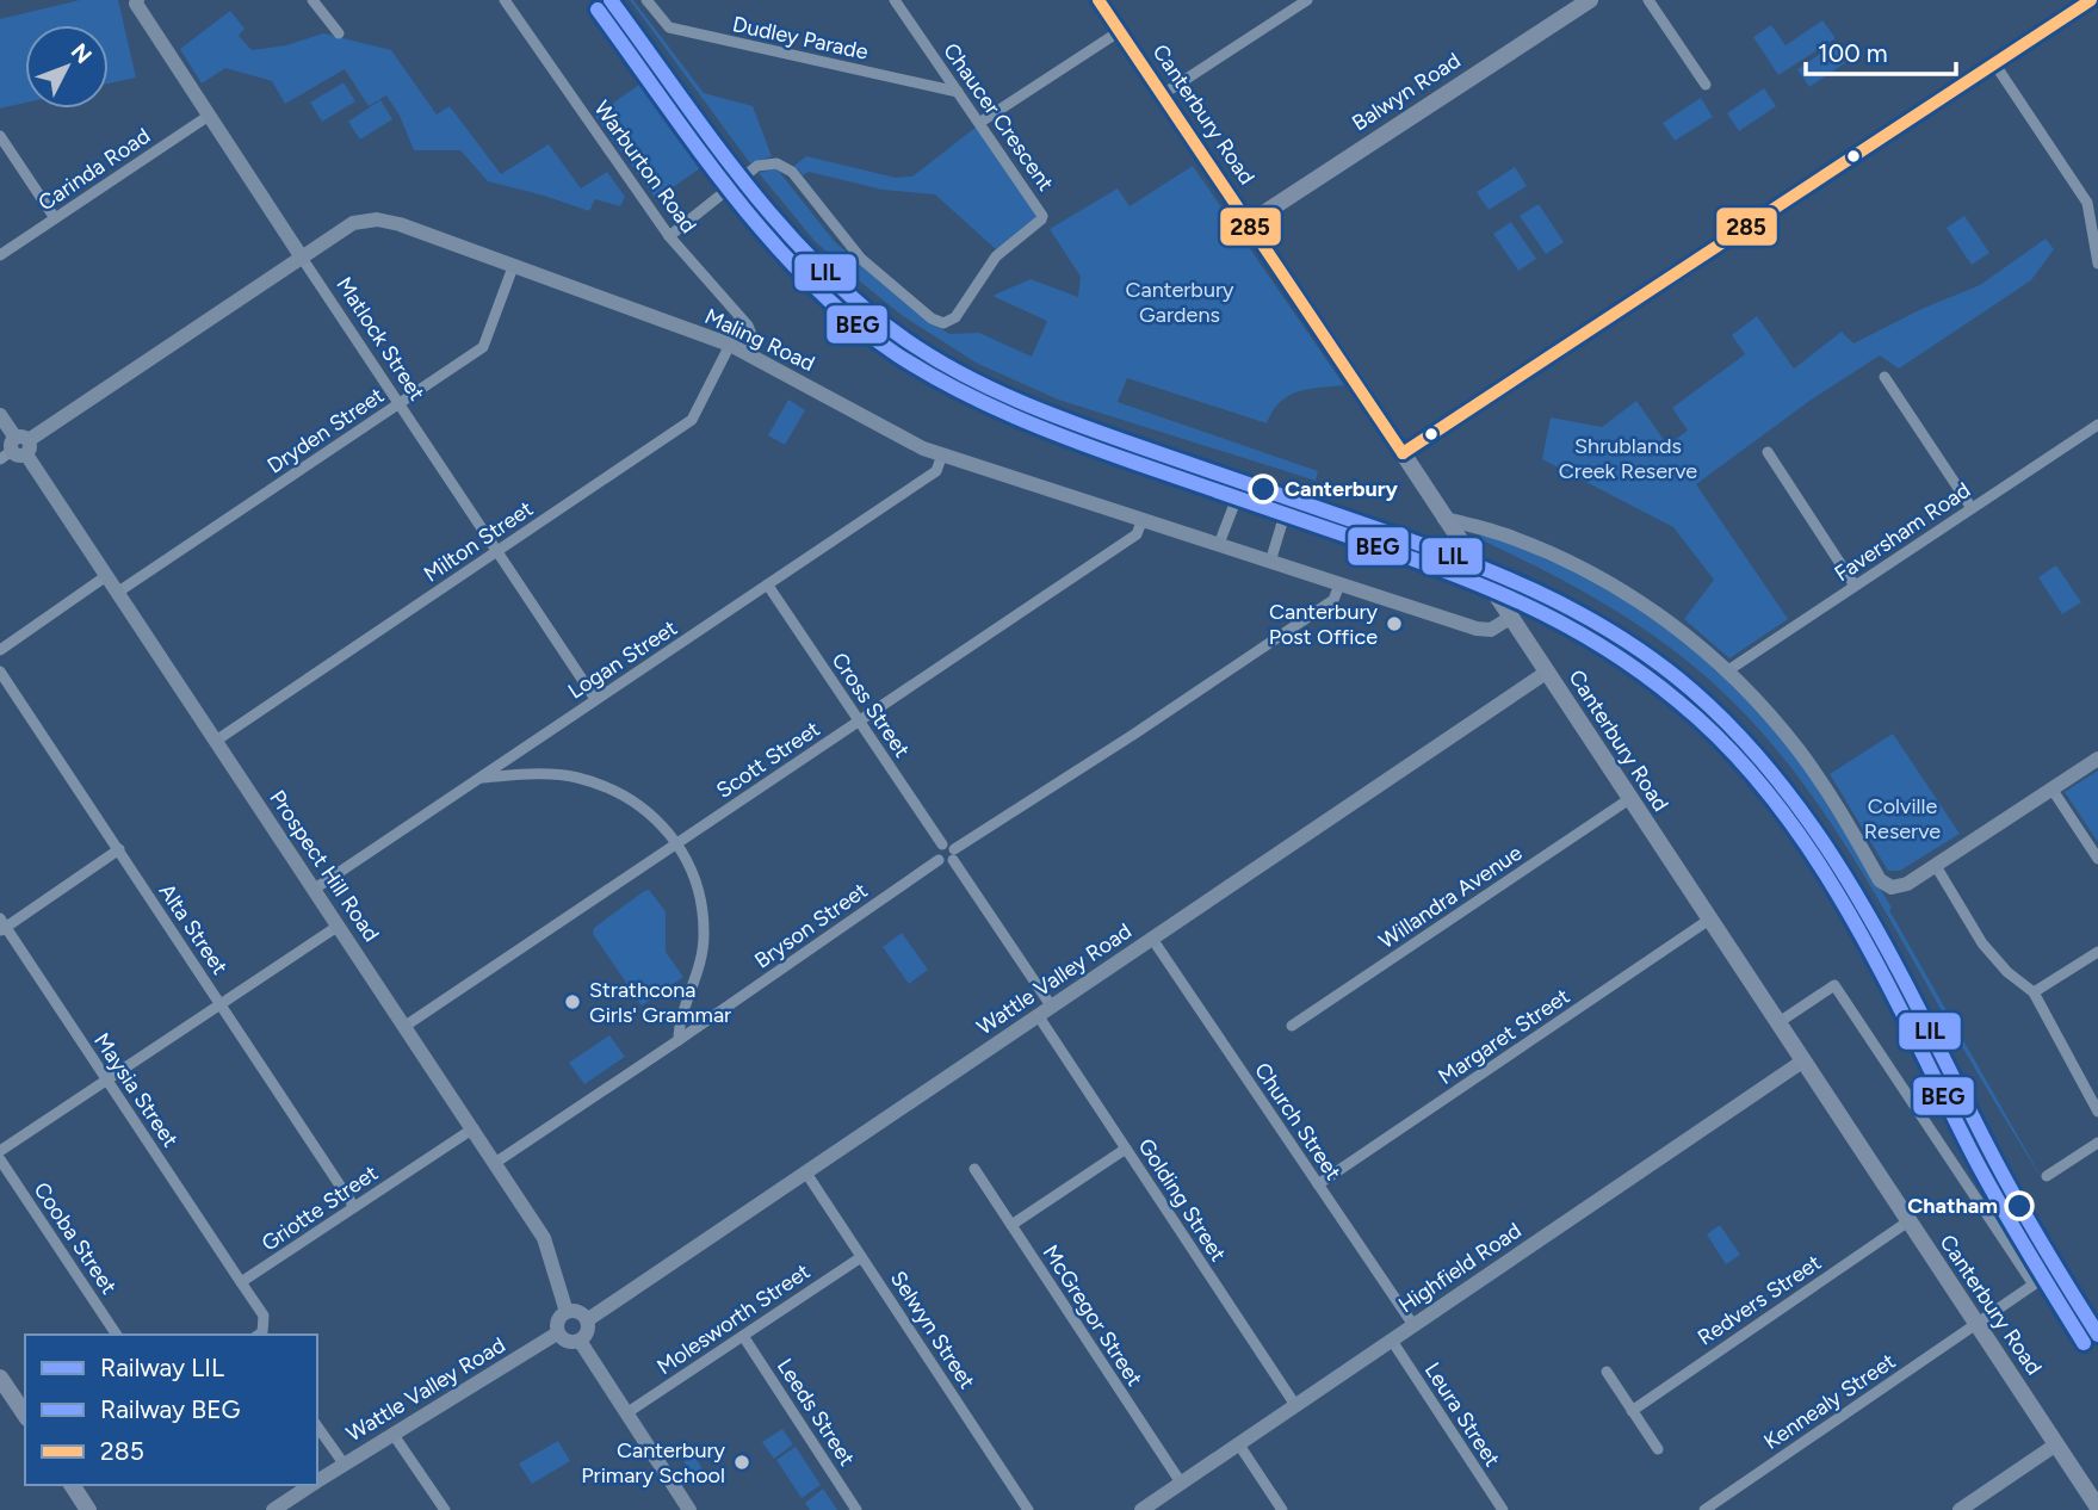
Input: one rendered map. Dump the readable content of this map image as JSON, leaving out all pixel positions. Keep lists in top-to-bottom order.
{
  "streets": {
    "main road": ["Balwyn Road", "Canterbury Road"],
    "street": [
      "Dudley Parade",
      "Chaucer Crescent",
      "Warburton Road",
      "Carinda Road",
      "Matlock Street",
      "Maling Road",
      "Dryden Street",
      "Faversham Road",
      "Milton Street",
      "Logan Street",
      "Cross Street",
      "Scott Street",
      "Prospect Hill Road",
      "Willandra Avenue",
      "Bryson Street",
      "Alta Street",
      "Wattle Valley Road",
      "Margaret Street",
      "Maysia Street",
      "Church Street",
      "Golding Street",
      "Griotte Street",
      "Cooba Street",
      "Highfield Road",
      "Redvers Street",
      "McGregor Street",
      "Molesworth Street",
      "Selwyn Street",
      "Kennealy Street",
      "Leeds Street",
      "Leura Street"
    ]
  },
  "crossings": [
    ["Dudley Parade", "Chaucer Crescent"],
    ["Balwyn Road", "Canterbury Road"],
    ["Canterbury Road", "Maling Road"],
    ["Canterbury Road", "Willandra Avenue"],
    ["Canterbury Road", "Wattle Valley Road"],
    ["Canterbury Road", "Margaret Street"],
    ["Canterbury Road", "Highfield Road"],
    ["Canterbury Road", "Redvers Street"],
    ["Canterbury Road", "Kennealy Street"],
    ["Chaucer Crescent", "Warburton Road"],
    ["Warburton Road", "Maling Road"],
    ["Carinda Road", "Matlock Street"],
    ["Matlock Street", "Maling Road"],
    ["Matlock Street", "Dryden Street"],
    ["Matlock Street", "Milton Street"],
    ["Matlock Street", "Logan Street"],
    ["Maling Road", "Dryden Street"],
    ["Maling Road", "Milton Street"],
    ["Maling Road", "Logan Street"],
    ["Maling Road", "Scott Street"],
    ["Maling Road", "Prospect Hill Road"],
    ["Dryden Street", "Prospect Hill Road"],
    ["Milton Street", "Prospect Hill Road"],
    ["Logan Street", "Cross Street"],
    ["Logan Street", "Prospect Hill Road"],
    ["Cross Street", "Scott Street"],
    ["Cross Street", "Bryson Street"],
    ["Cross Street", "Wattle Valley Road"],
    ["Cross Street", "Golding Street"],
    ["Scott Street", "Prospect Hill Road"],
    ["Prospect Hill Road", "Bryson Street"],
    ["Prospect Hill Road", "Wattle Valley Road"],
    ["Prospect Hill Road", "Griotte Street"],
    ["Alta Street", "Griotte Street"],
    ["Wattle Valley Road", "Church Street"],
    ["Wattle Valley Road", "Golding Street"],
    ["Wattle Valley Road", "Selwyn Street"],
    ["Margaret Street", "Church Street"],
    ["Maysia Street", "Griotte Street"],
    ["Church Street", "Highfield Road"],
    ["Golding Street", "Highfield Road"],
    ["Highfield Road", "McGregor Street"],
    ["Highfield Road", "Leura Street"],
    ["Molesworth Street", "Selwyn Street"],
    ["Molesworth Street", "Leeds Street"]
  ],
  "parks": ["Canterbury Gardens", "Shrublands Creek Reserve", "Colville Reserve"],
  "places": [
    "Canterbury",
    "Canterbury Post Office",
    "Strathcona Girls' Grammar",
    "Chatham",
    "Canterbury Primary School"
  ],
  "lines": ["rail line LIL", "transit line 285", "rail line BEG"],
  "legend": ["Railway LIL", "Railway BEG", "285"],
  "scale_bar": "100 m",
  "north": "top right"
}
